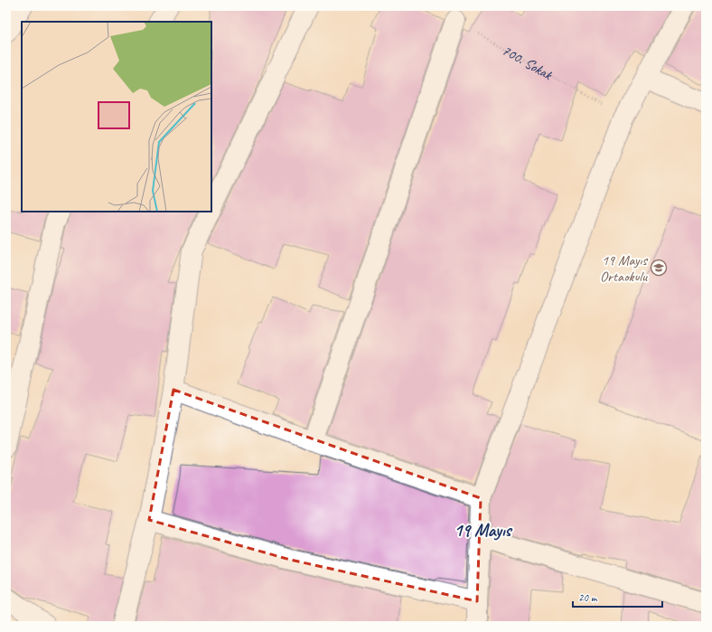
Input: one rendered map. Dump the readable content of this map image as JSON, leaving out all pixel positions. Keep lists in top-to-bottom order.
{
  "streets": {
    "path": ["700. Sokak"]
  },
  "districts": ["19 Mayıs"],
  "places": {
    "school or university": ["19 Mayıs Ortaokulu"]
  },
  "scale_bar": "20 m"
}
